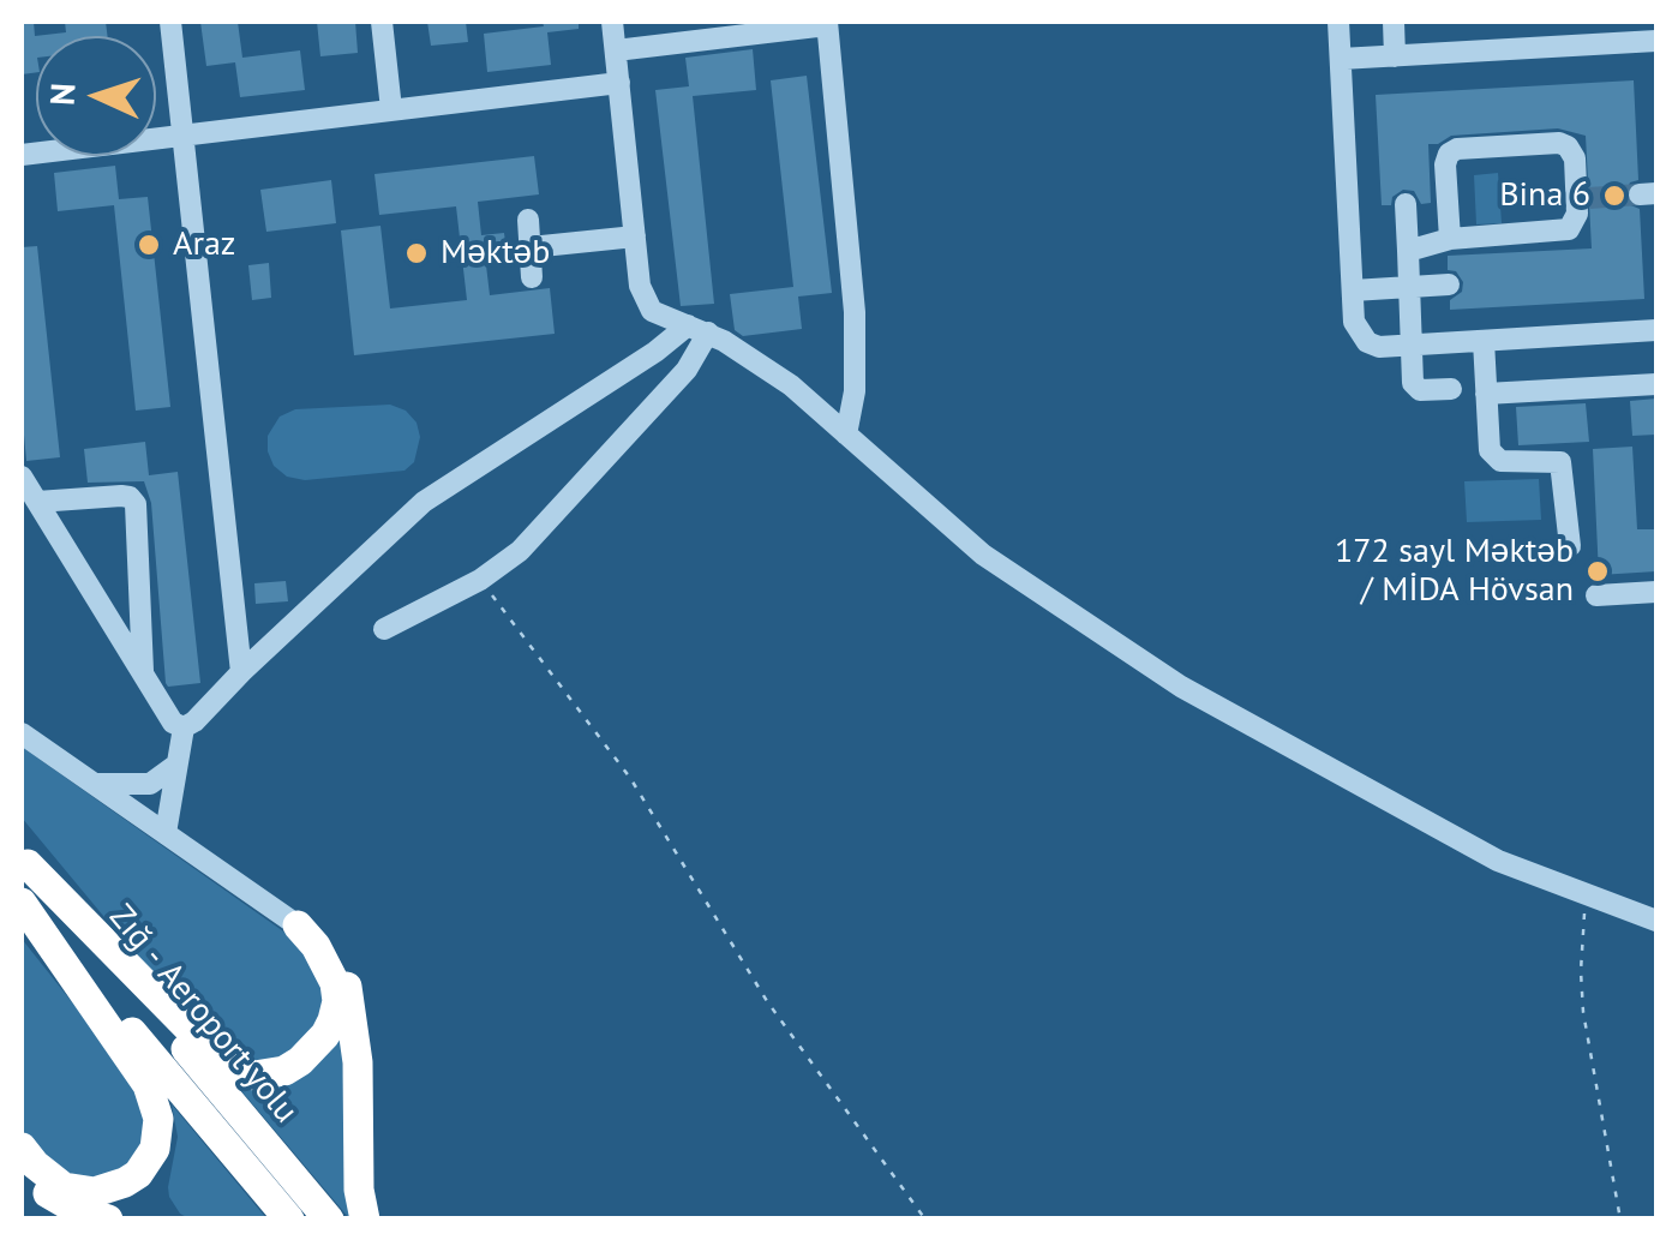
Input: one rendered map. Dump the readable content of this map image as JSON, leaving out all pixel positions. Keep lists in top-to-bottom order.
{
  "streets": {
    "highway": ["Zığ - Aeroport yolu"]
  },
  "places": [
    "Bina 6",
    "Araz",
    "Məktəb",
    "172 sayl Məktəb / MİDA Hövsan"
  ],
  "north": "left"
}
